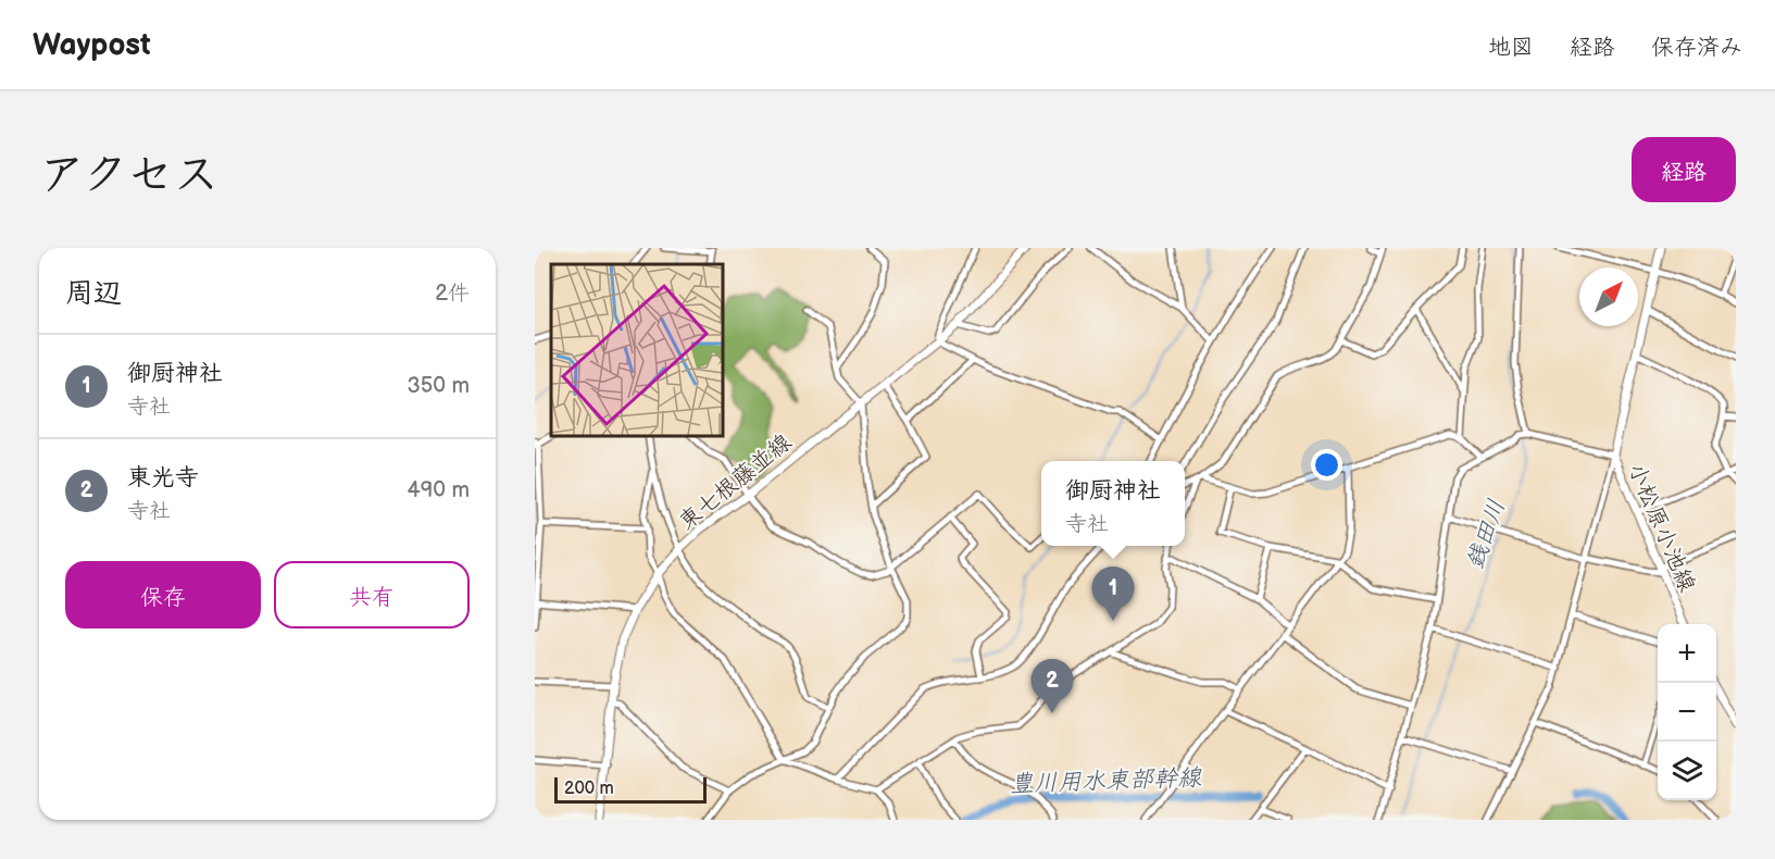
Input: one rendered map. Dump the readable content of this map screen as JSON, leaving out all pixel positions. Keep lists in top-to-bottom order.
{
  "streets": {
    "main road": ["東七根藤並線", "小松原小池線"]
  },
  "water": ["銭田川", "豊川用水東部幹線"],
  "scale_bar": "200 m",
  "north": "top right",
  "page": {
    "header": "Waypost",
    "nav": ["地図", "経路", "保存済み"],
    "title": "アクセス",
    "buttons": [
      "経路",
      ["保存", "共有"]
    ],
    "heading": ["周辺", "2件"],
    "list": [
      {
        "mark": "1",
        "name": "御厨神社",
        "note": "寺社",
        "value": "350 m"
      },
      {
        "mark": "2",
        "name": "東光寺",
        "note": "寺社",
        "value": "490 m"
      }
    ],
    "popup": ["御厨神社", "寺社"],
    "pins": ["1", "2"],
    "map_buttons": ["+", "−"],
    "scale": "200 m"
  }
}
